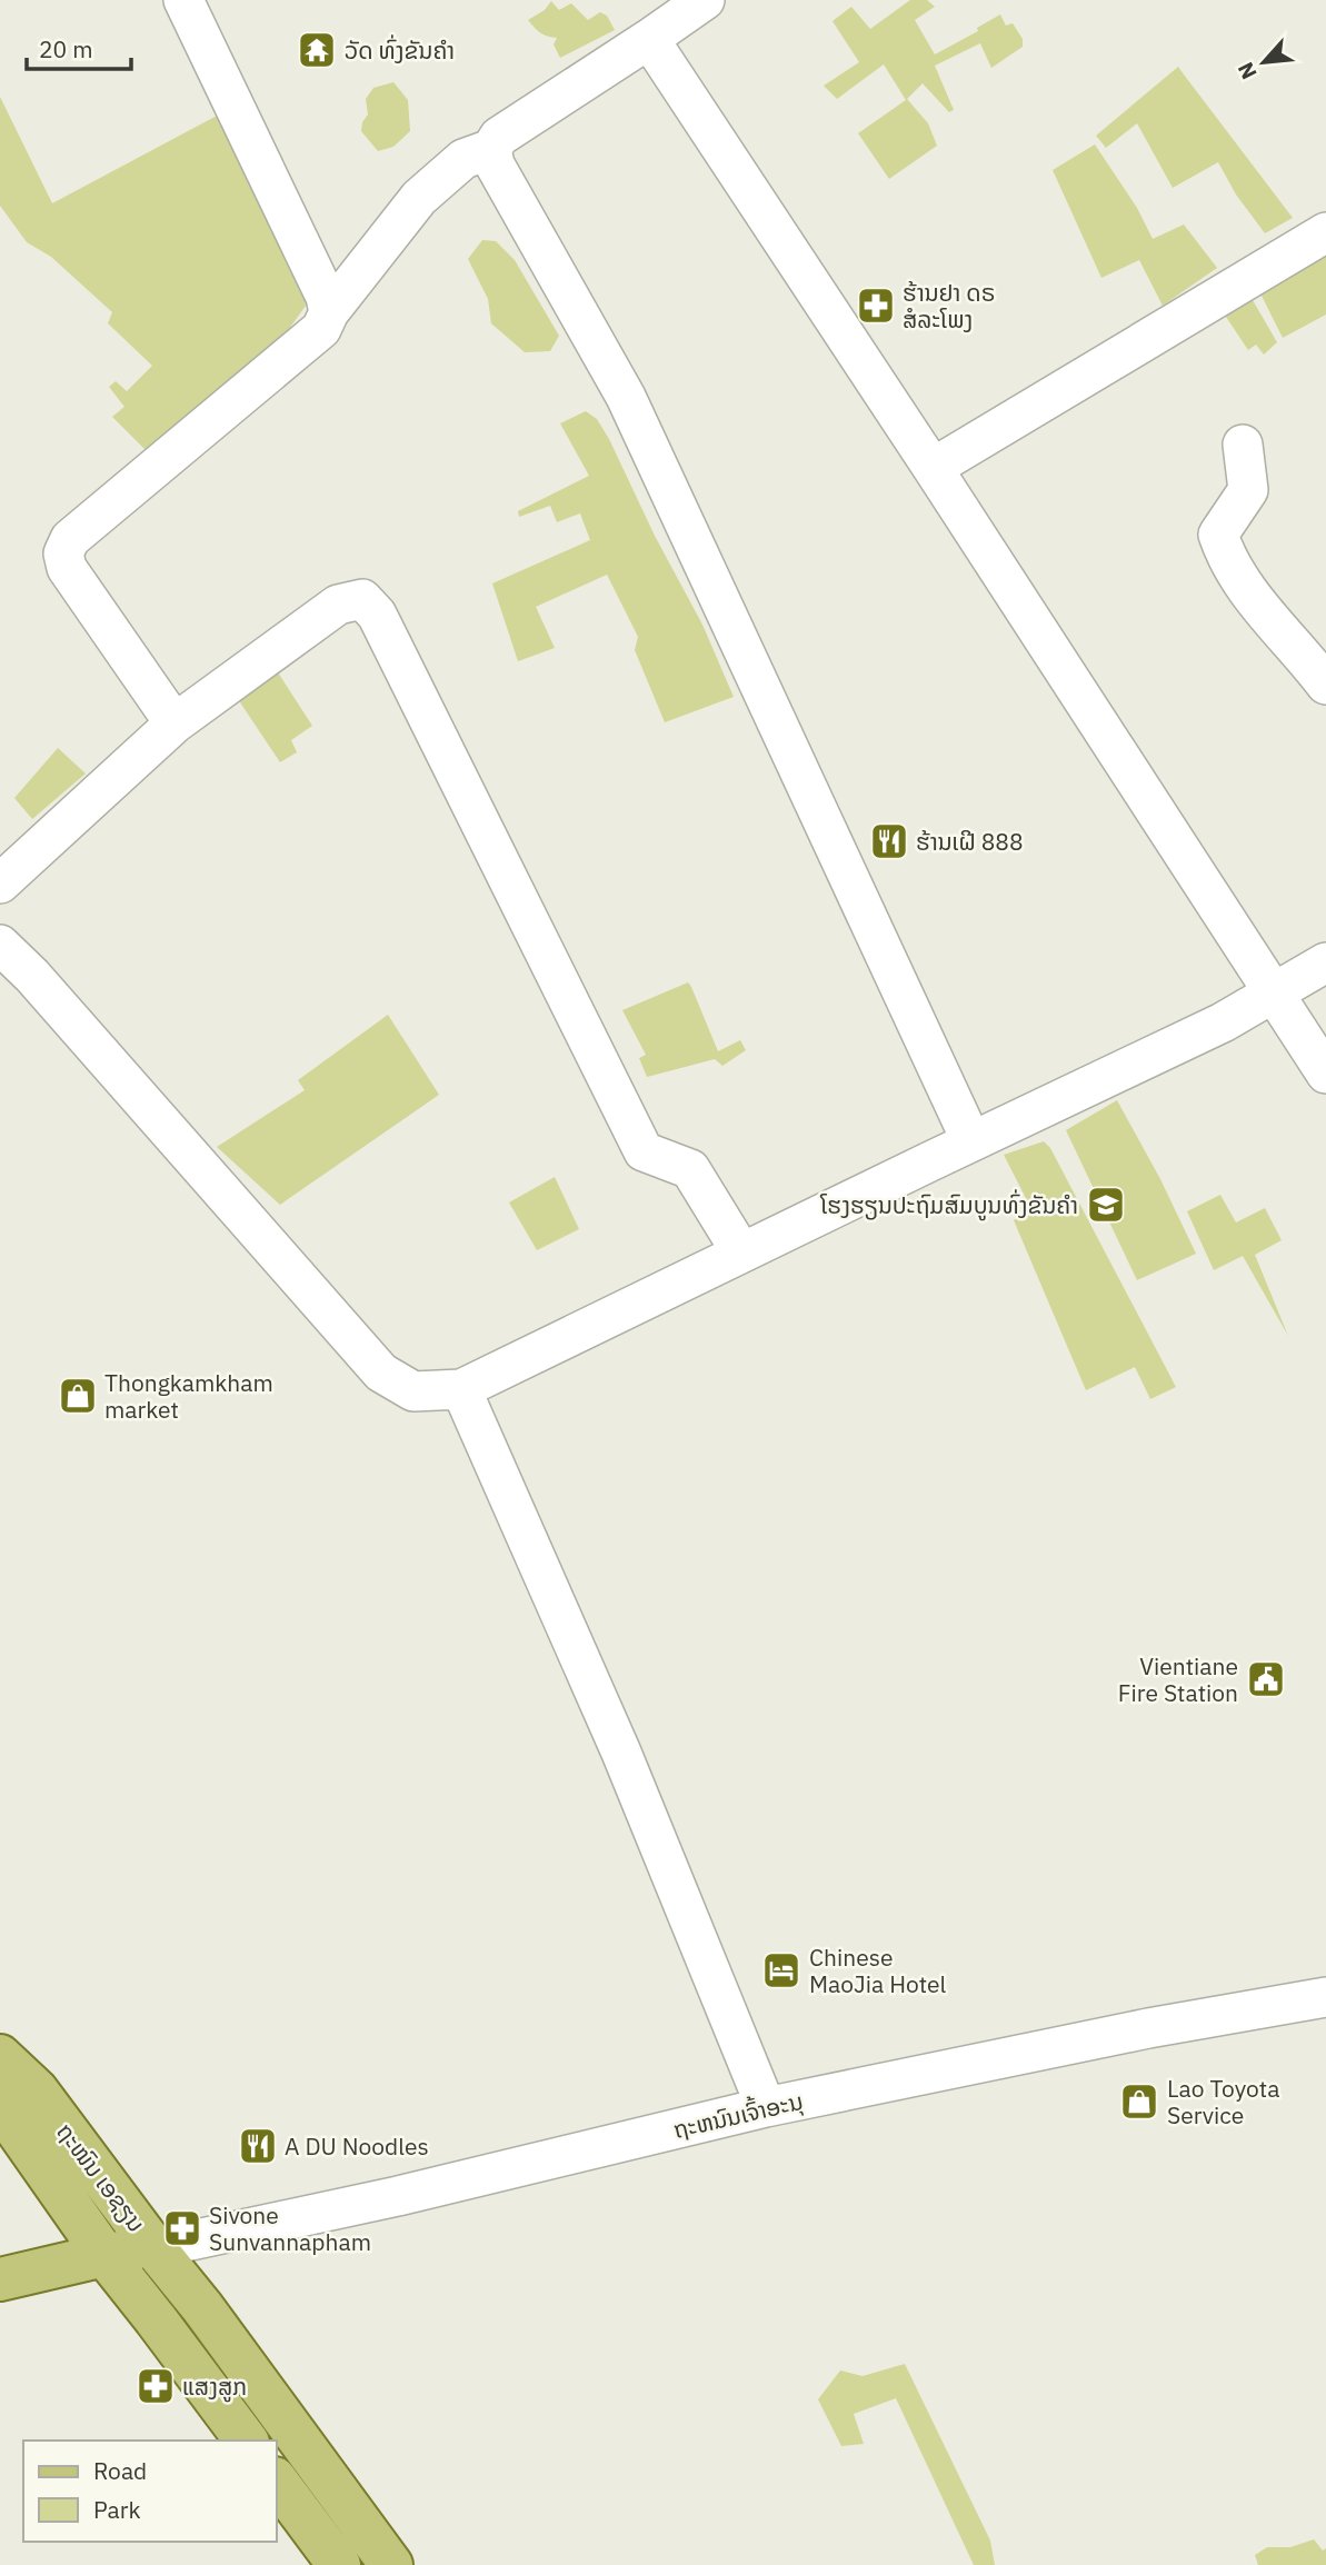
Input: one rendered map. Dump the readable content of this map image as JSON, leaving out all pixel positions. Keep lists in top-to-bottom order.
{
  "streets": {
    "main road": ["ຖະໜົນ ເອຊຽນ"],
    "street": ["ຖະຫນົນເຈົ້າອະນຸ"]
  },
  "crossings": [
    ["ຖະຫນົນເຈົ້າອະນຸ", "ຖະໜົນ ເອຊຽນ"]
  ],
  "places": {
    "temple": ["ວັດ ທົ່ງຂັນຄຳ"],
    "pharmacy": ["ຮ້ານຢາ ດຣ ສໍລະໂພງ", "Sivone Sunvannapham", "ແສງສູກ"],
    "restaurant": ["ຮ້ານເຝີ 888", "A DU Noodles"],
    "school or university": ["ໂຮງຮຽນປະຖົມສົມບູນທົ່ງຂັນຄຳ"],
    "shop": ["Thongkamkham market", "Lao Toyota Service"],
    "public building": ["Vientiane Fire Station"],
    "hotel": ["Chinese MaoJia Hotel"]
  },
  "legend": ["Road", "Park"],
  "scale_bar": "20 m",
  "north": "bottom left"
}
